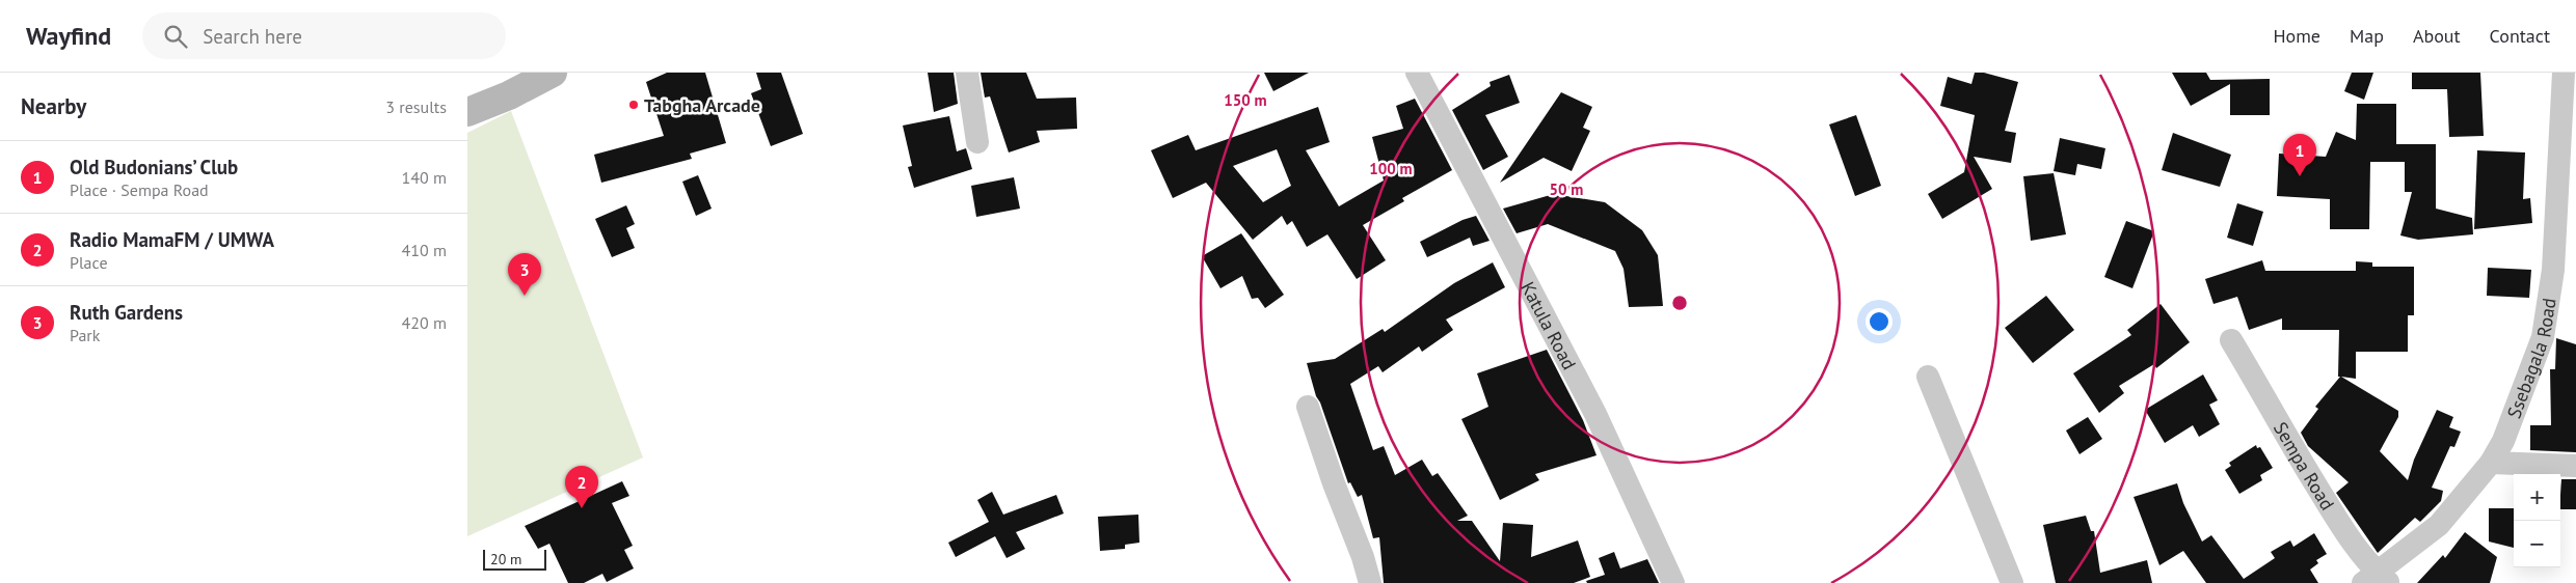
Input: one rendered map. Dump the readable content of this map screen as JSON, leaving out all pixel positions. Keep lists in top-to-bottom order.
{
  "streets": {
    "street": ["Katula Road", "Ssebagala Road", "Sempa Road"]
  },
  "crossings": [
    ["Ssebagala Road", "Sempa Road"]
  ],
  "places": ["Tabgha Arcade"],
  "scale_bar": "20 m",
  "page": {
    "header": "Wayfind",
    "search": "Search here",
    "nav": [
      "Home",
      "Map",
      "About",
      "Contact"
    ],
    "heading": ["Nearby", "3 results"],
    "pins": ["1", "3", "2"],
    "list": [
      {
        "mark": "1",
        "name": "Old Budonians’ Club",
        "note": "Place · Sempa Road",
        "value": "140 m"
      },
      {
        "mark": "2",
        "name": "Radio MamaFM / UMWA",
        "note": "Place",
        "value": "410 m"
      },
      {
        "mark": "3",
        "name": "Ruth Gardens",
        "note": "Park",
        "value": "420 m"
      }
    ],
    "map_buttons": ["+", "−"],
    "scale": "20 m"
  },
  "rings": ["150 m", "100 m", "50 m"]
}
